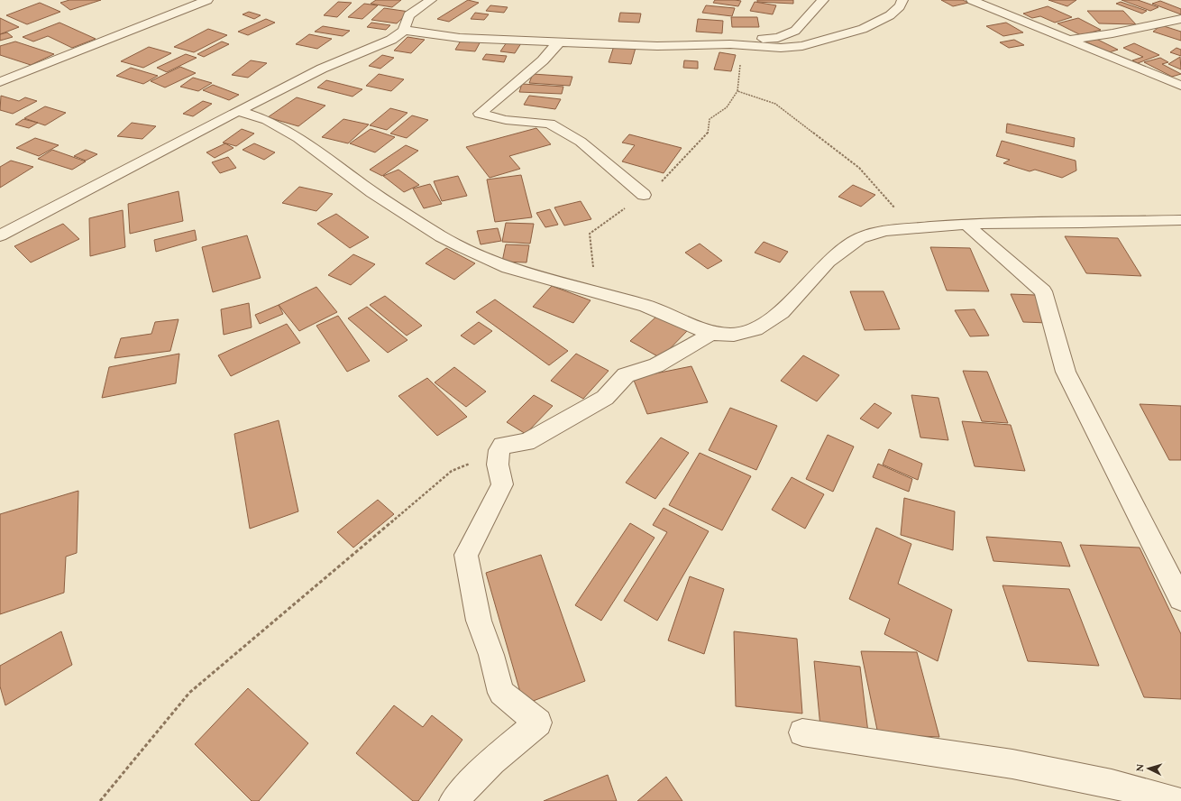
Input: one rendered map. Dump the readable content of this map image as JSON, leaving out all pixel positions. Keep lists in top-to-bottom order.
{
  "north": "left"
}
